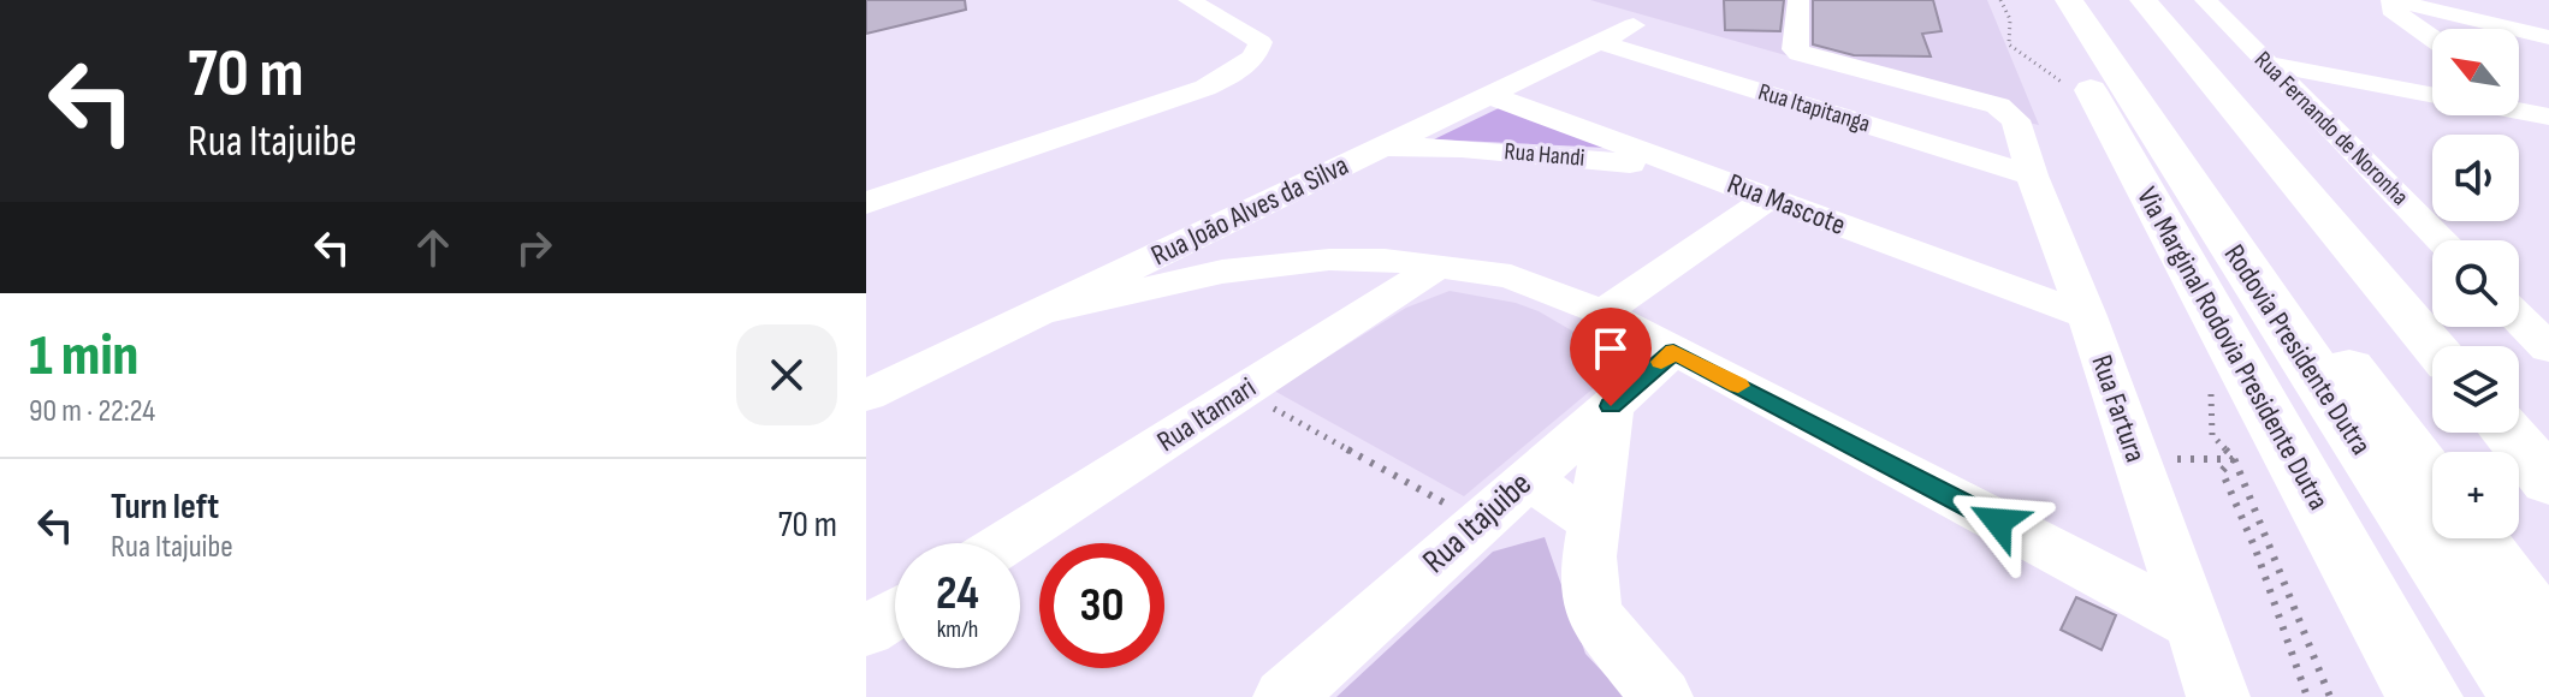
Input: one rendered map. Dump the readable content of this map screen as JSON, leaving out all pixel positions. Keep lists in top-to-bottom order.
{
  "streets": {
    "highway": ["Via Marginal Rodovia Presidente Dutra", "Rodovia Presidente Dutra"],
    "street": [
      "Rua Itapitanga",
      "Rua Fernando de Noronha",
      "Rua Handi",
      "Rua Mascote",
      "Rua João Alves da Silva",
      "Rua Fartura",
      "Rua Itamari",
      "Rua Itajuibe"
    ]
  },
  "crossings": [
    ["Rua Itapitanga", "Rua João Alves da Silva"],
    ["Rua Itapitanga", "Rua Fartura"],
    ["Rua Handi", "Rua Mascote"],
    ["Rua Handi", "Rua João Alves da Silva"],
    ["Rua Mascote", "Rua João Alves da Silva"],
    ["Rua Mascote", "Rua Fartura"]
  ],
  "north": "top left",
  "page": {
    "turn": ["70 m", "Rua Itajuibe"],
    "map_buttons": "+",
    "heading": ["1 min", "90 m · 22:24"],
    "list": [
      {
        "name": "Turn left",
        "note": "Rua Itajuibe",
        "value": "70 m"
      }
    ],
    "speed": "24 km/h",
    "limit": "30"
  }
}
